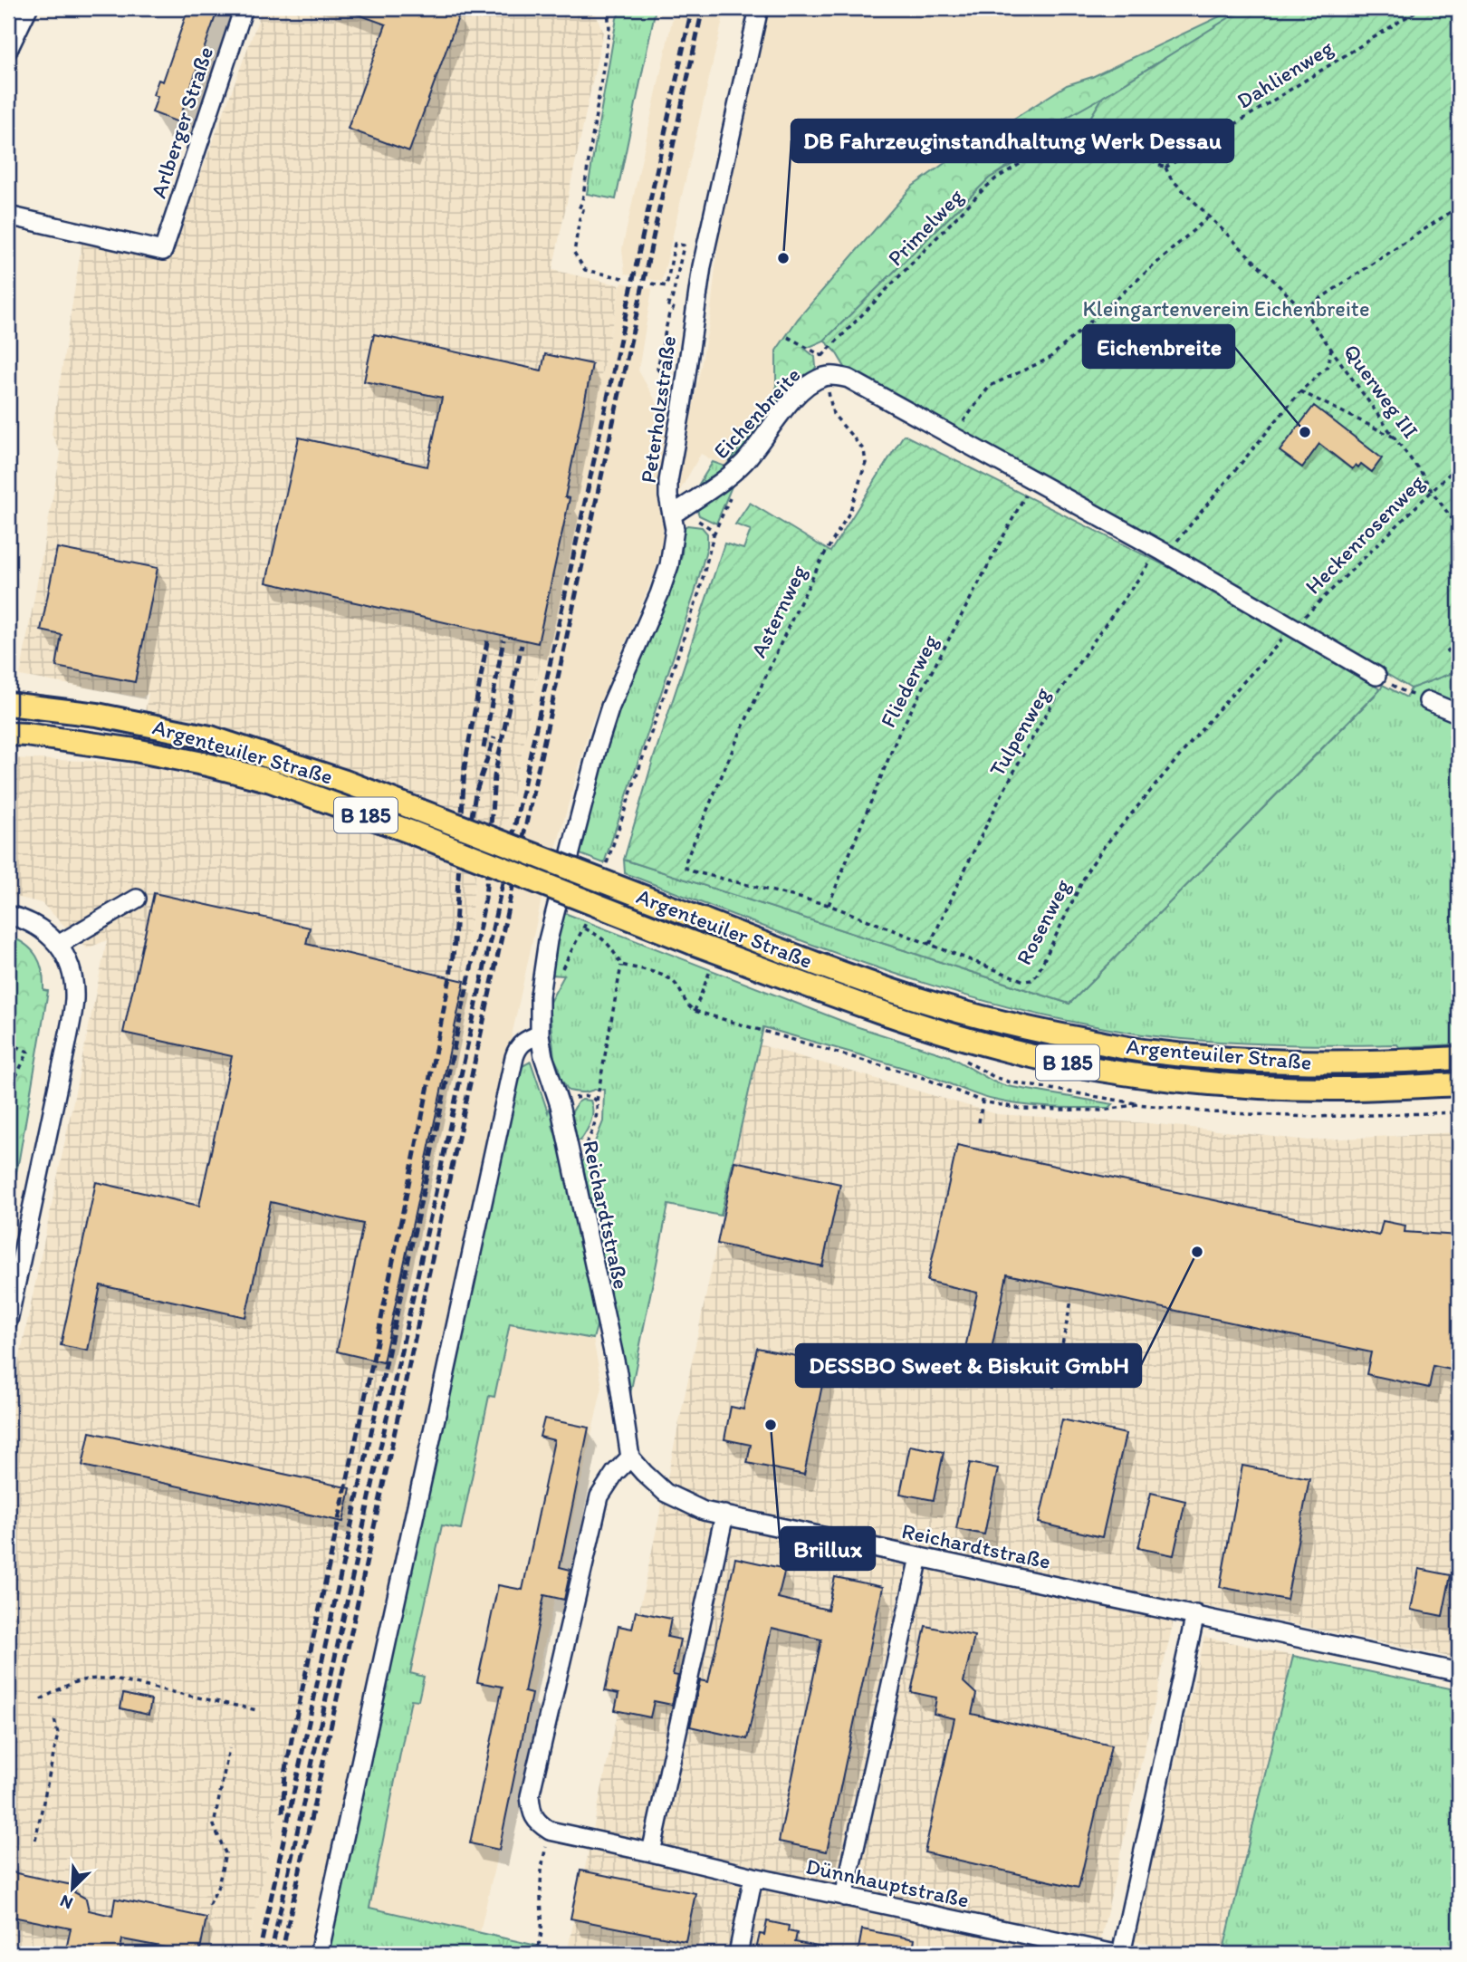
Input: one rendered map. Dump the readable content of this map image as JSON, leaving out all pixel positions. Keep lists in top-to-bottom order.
{
  "streets": {
    "main road": ["Argenteuiler Straße", "B 185"],
    "street": [
      "Arlberger Straße",
      "Peterholzstraße",
      "Eichenbreite",
      "Reichardtstraße",
      "Dünnhauptstraße"
    ],
    "path": [
      "Dahlienweg",
      "Primelweg",
      "Querweg III",
      "Heckenrosenweg",
      "Asternweg",
      "Fliederweg",
      "Tulpenweg",
      "Rosenweg"
    ]
  },
  "crossings": [
    ["Dahlienweg", "Primelweg"],
    ["Dahlienweg", "Querweg III"],
    ["Primelweg", "Querweg III"],
    ["Querweg III", "Heckenrosenweg"],
    ["Querweg III", "Tulpenweg"],
    ["Peterholzstraße", "Eichenbreite"],
    ["Peterholzstraße", "Reichardtstraße"],
    ["Eichenbreite", "Heckenrosenweg"],
    ["Eichenbreite", "Asternweg"],
    ["Eichenbreite", "Fliederweg"],
    ["Eichenbreite", "Tulpenweg"],
    ["Eichenbreite", "Rosenweg"],
    ["Heckenrosenweg", "Rosenweg"],
    ["Asternweg", "Rosenweg"],
    ["Fliederweg", "Rosenweg"],
    ["Tulpenweg", "Rosenweg"]
  ],
  "parks": ["Kleingartenverein Eichenbreite"],
  "places": [
    "DB Fahrzeuginstandhaltung Werk Dessau",
    "Eichenbreite",
    "DESSBO Sweet & Biskuit GmbH",
    "Brillux"
  ],
  "north": "bottom left"
}
